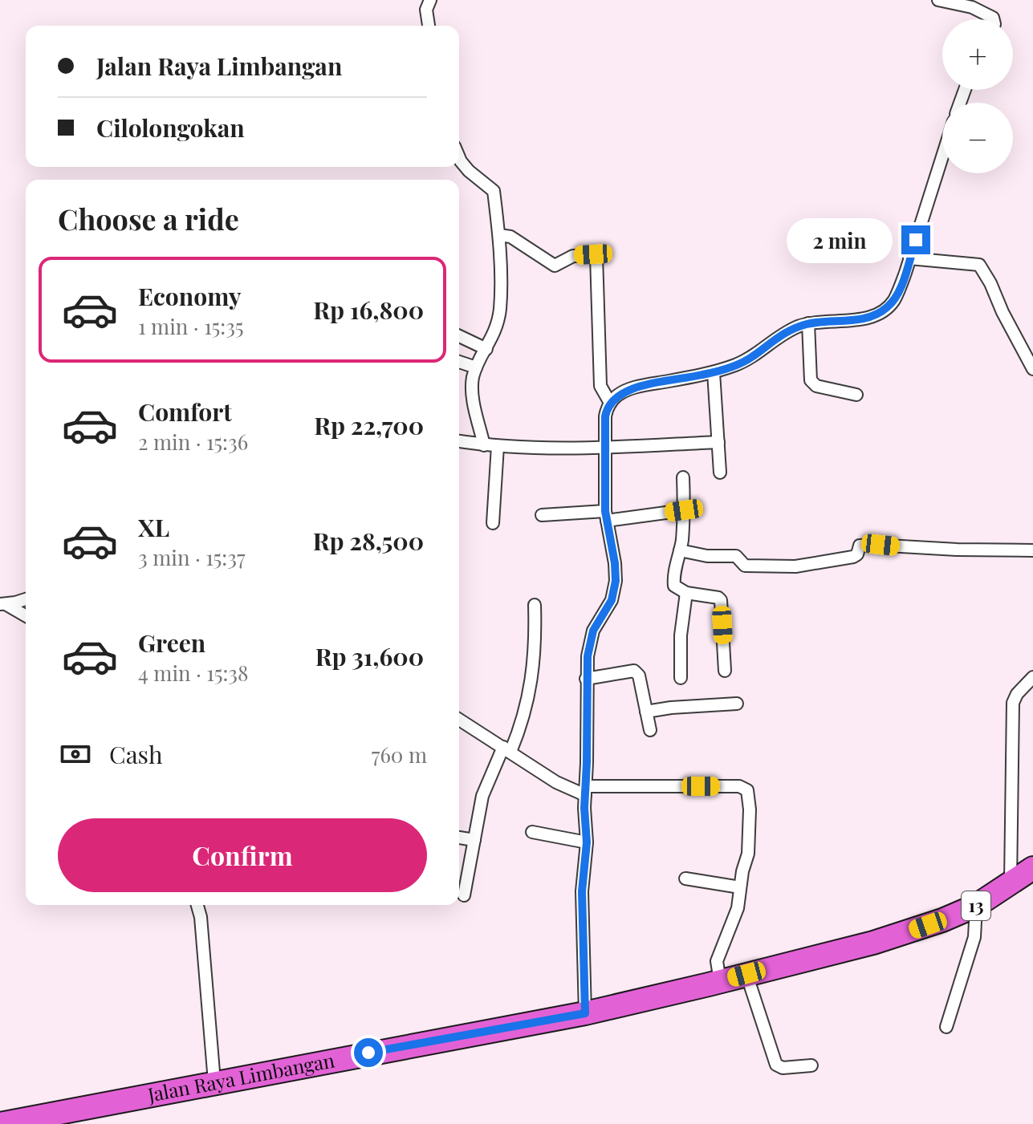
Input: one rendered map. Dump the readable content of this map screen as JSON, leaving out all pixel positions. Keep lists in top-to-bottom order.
{
  "streets": {
    "highway": ["13", "Jalan Raya Limbangan"]
  },
  "page": {
    "map_buttons": ["+", "−"],
    "banner": ["Jalan Raya Limbangan", "Cilolongokan"],
    "heading": "Choose a ride",
    "bubble": "2 min",
    "list": [
      {
        "name": "Economy",
        "note": "1 min · 15:35",
        "value": "Rp 16,800"
      },
      {
        "name": "Comfort",
        "note": "2 min · 15:36",
        "value": "Rp 22,700"
      },
      {
        "name": "XL",
        "note": "3 min · 15:37",
        "value": "Rp 28,500"
      },
      {
        "name": "Green",
        "note": "4 min · 15:38",
        "value": "Rp 31,600"
      }
    ],
    "pay": ["Cash", "760 m"],
    "buttons": "Confirm"
  }
}
